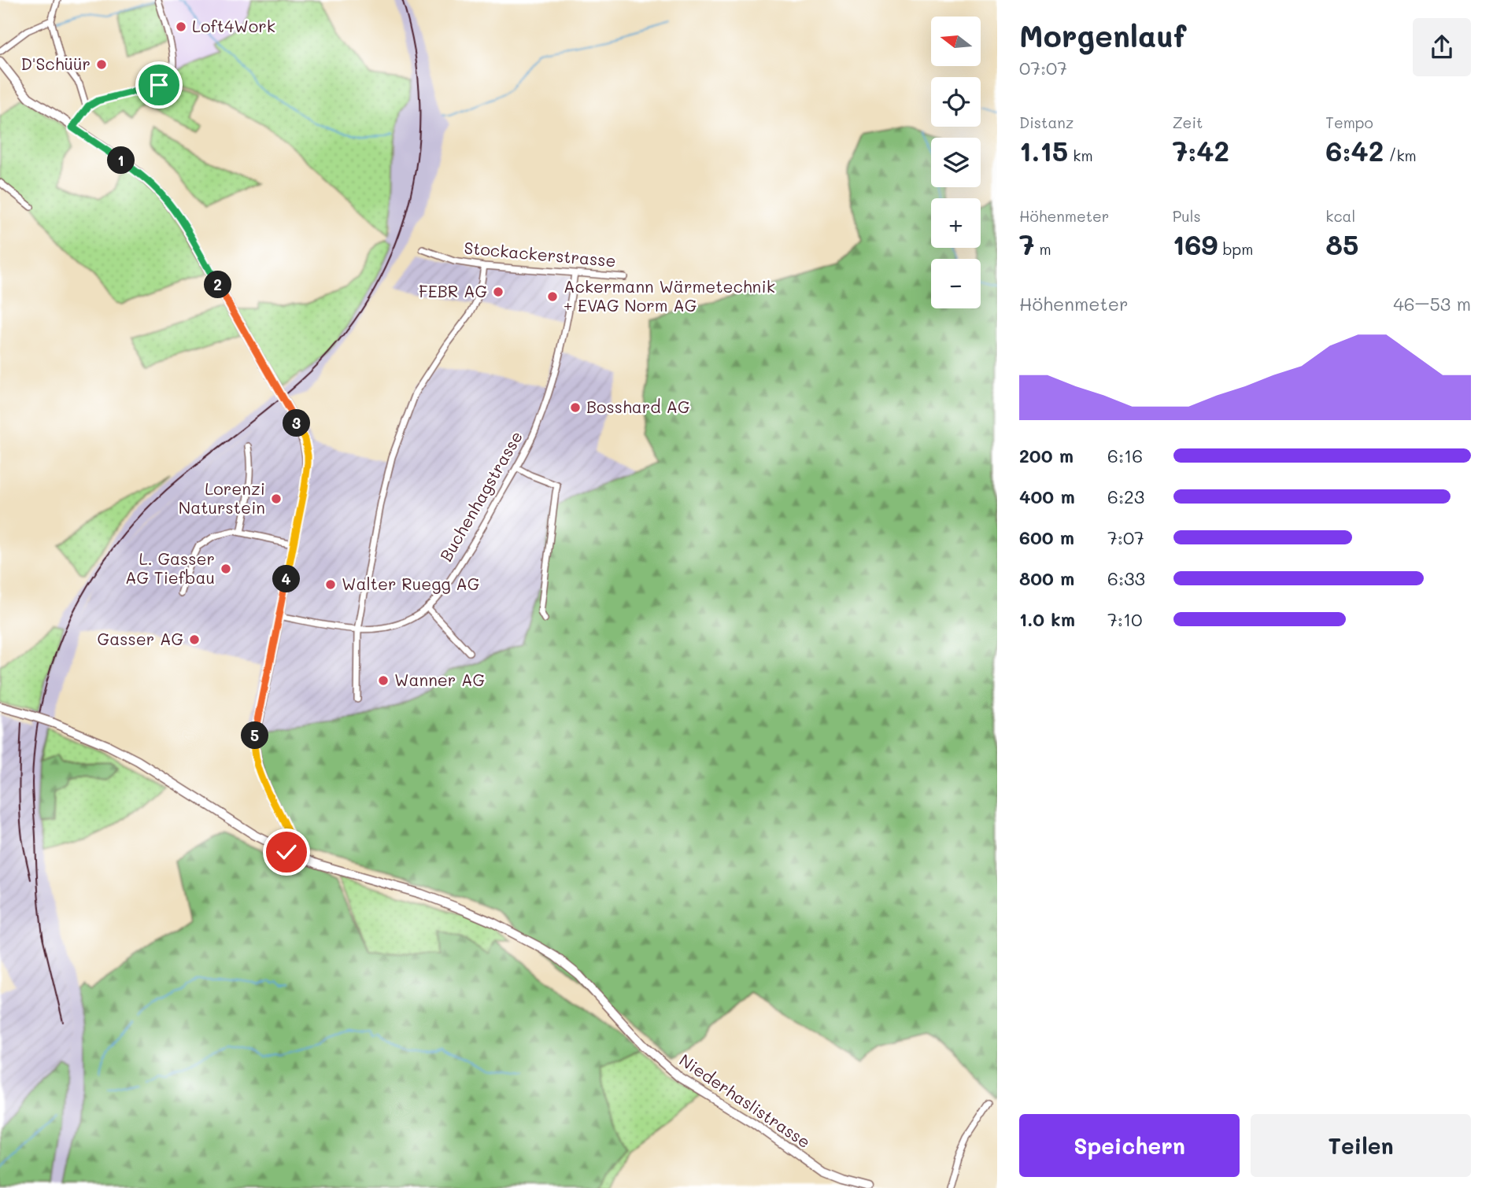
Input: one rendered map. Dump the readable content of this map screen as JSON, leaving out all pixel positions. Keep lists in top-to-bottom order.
{
  "streets": {
    "street": ["Stockackerstrasse", "Buchenhagstrasse", "Niederhaslistrasse"]
  },
  "crossings": [
    ["Stockackerstrasse", "Buchenhagstrasse"]
  ],
  "places": [
    "Loft4Work",
    "D'Schüür",
    "FEBR AG",
    "Ackermann Wärmetechnik + EVAG Norm AG",
    "Bosshard AG",
    "Lorenzi Naturstein",
    "L. Gasser AG Tiefbau",
    "Walter Ruegg AG",
    "Gasser AG",
    "Wanner AG"
  ],
  "north": "left",
  "page": {
    "heading": ["Morgenlauf", "07:07"],
    "map_buttons": ["+", "−"],
    "stats": [
      ["Distanz", "1.15 km"],
      ["Zeit", "7:42"],
      ["Tempo", "6:42 /km"],
      ["Höhenmeter", "7 m"],
      ["Puls", "169 bpm"],
      ["kcal", "85"]
    ],
    "pins": [
      "1",
      "2",
      "3",
      "4",
      "5"
    ],
    "chart": ["Höhenmeter", "46–53 m"],
    "list": [
      {
        "name": "200 m",
        "note": "6:16"
      },
      {
        "name": "400 m",
        "note": "6:23"
      },
      {
        "name": "600 m",
        "note": "7:07"
      },
      {
        "name": "800 m",
        "note": "6:33"
      },
      {
        "name": "1.0 km",
        "note": "7:10"
      }
    ],
    "buttons": ["Speichern", "Teilen"]
  }
}
